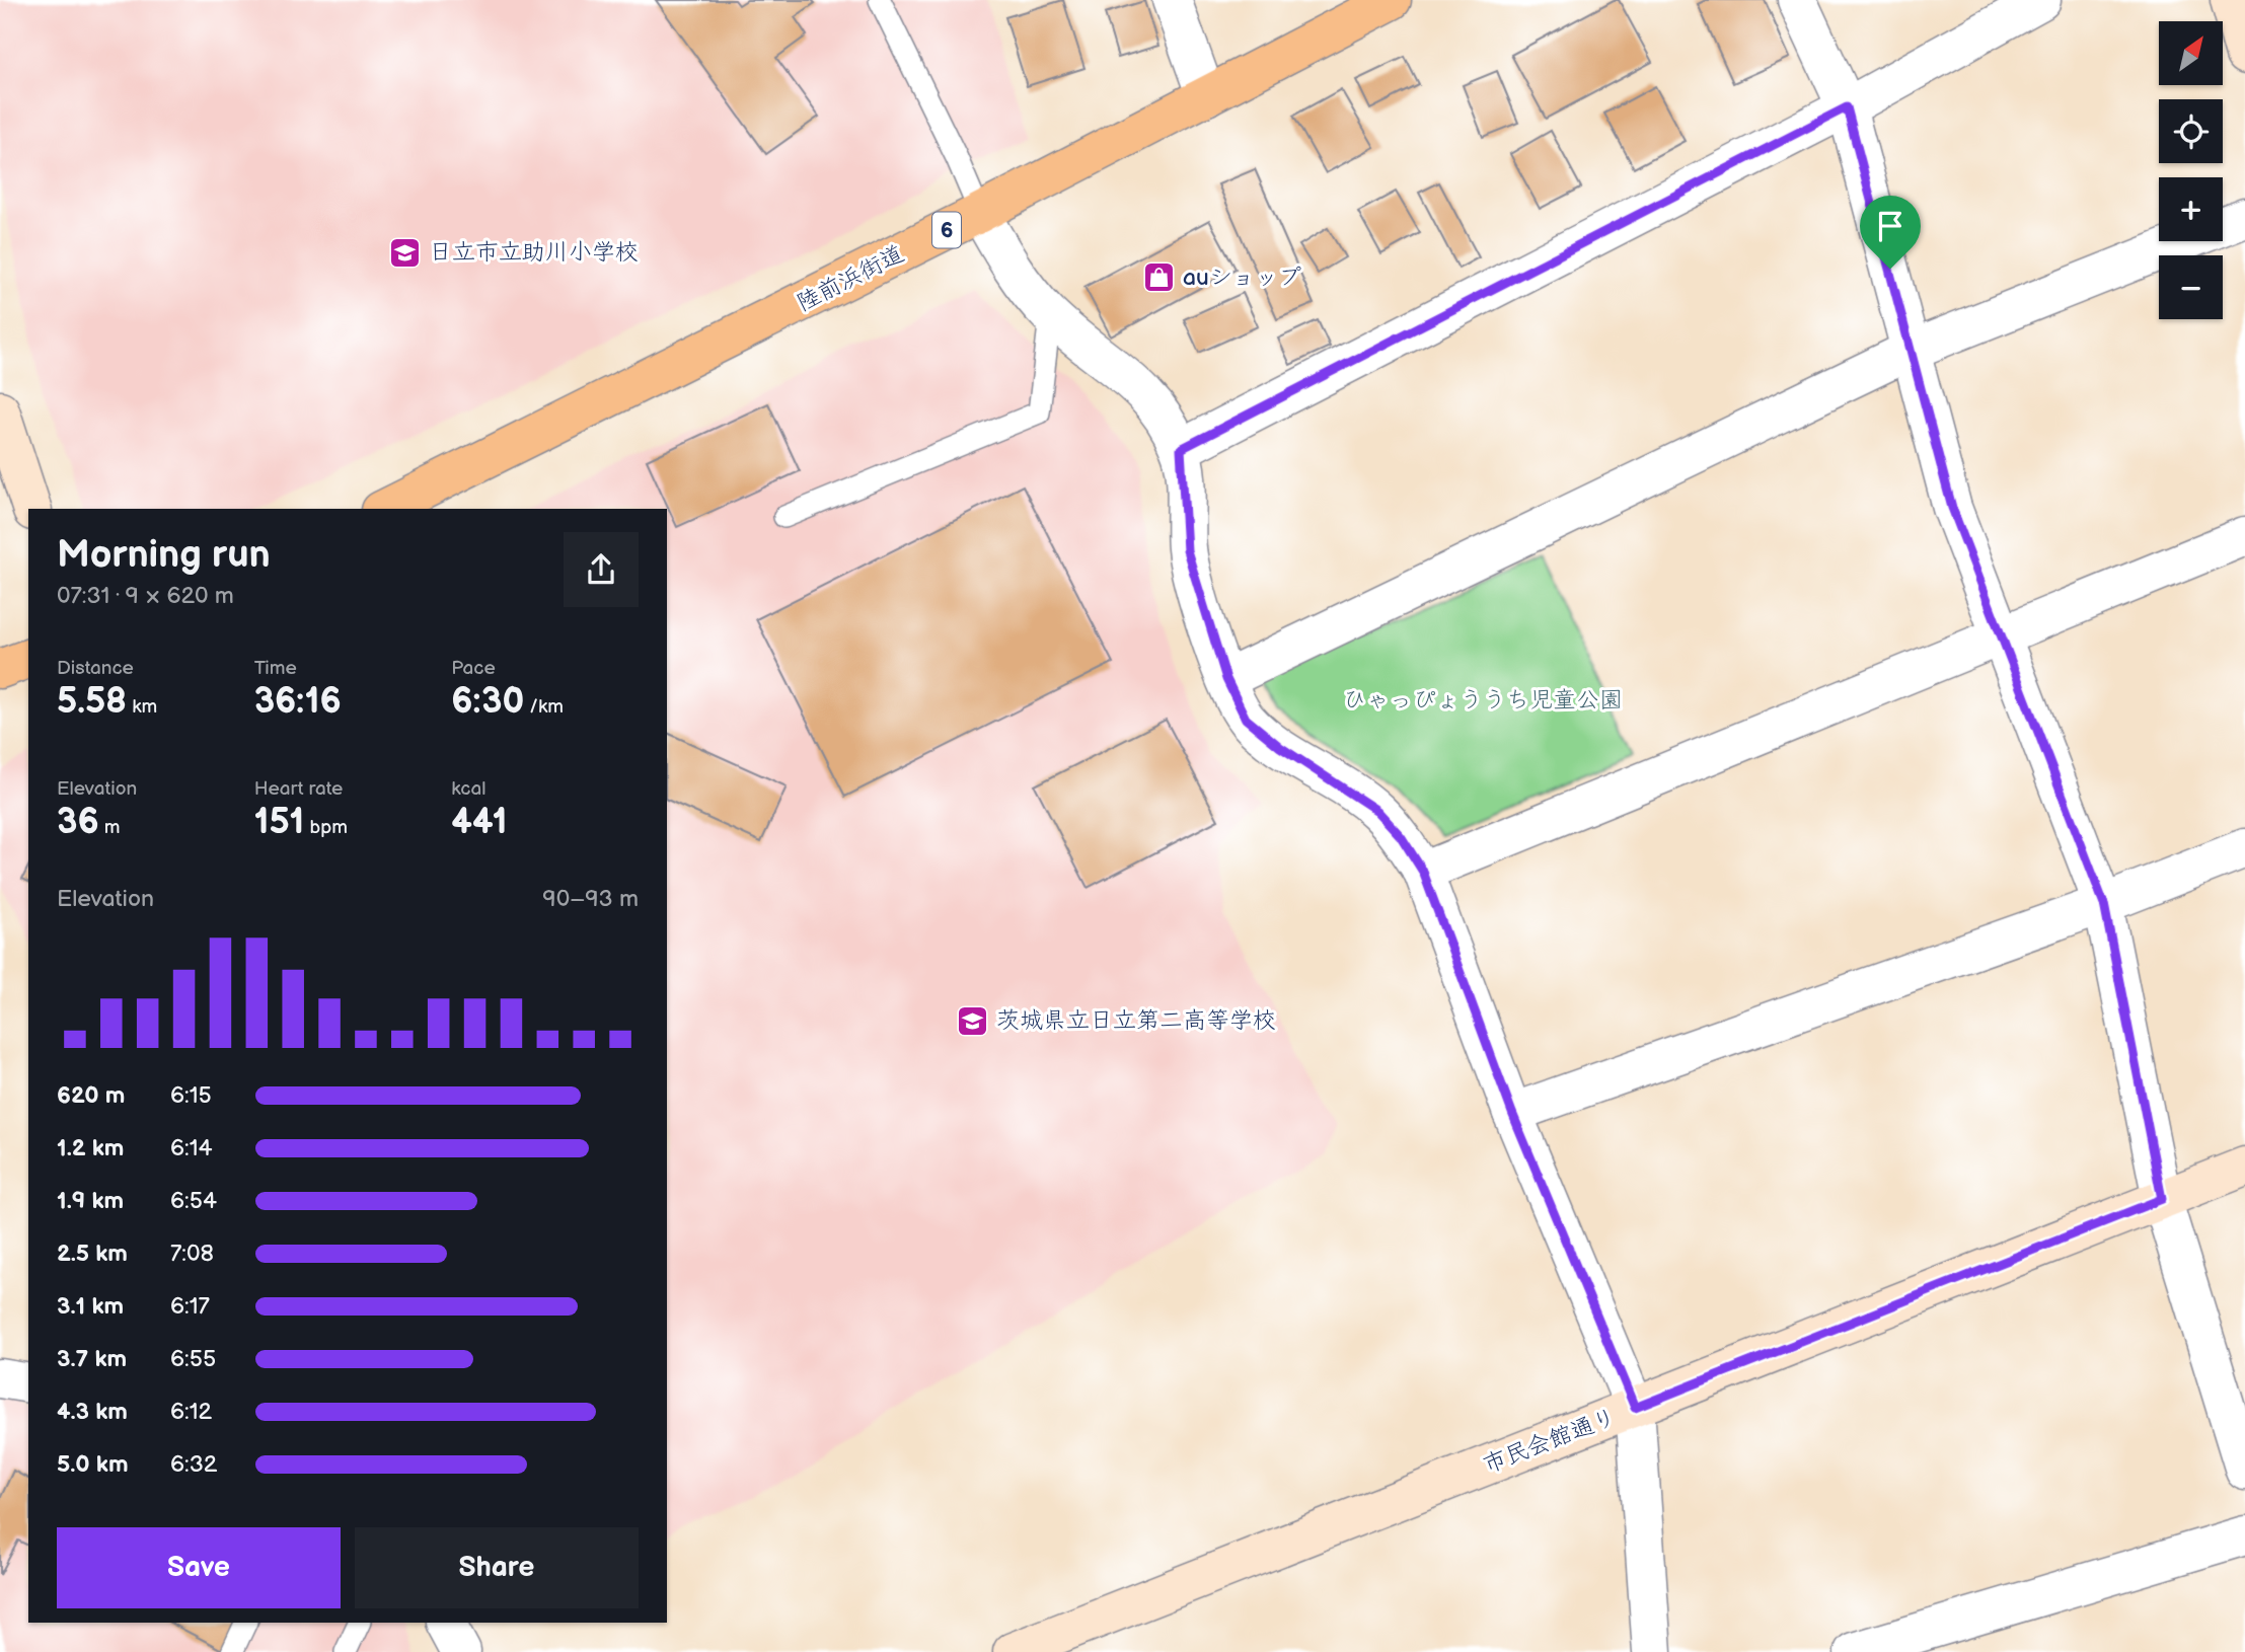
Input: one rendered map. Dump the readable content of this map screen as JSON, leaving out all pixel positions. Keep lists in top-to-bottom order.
{
  "streets": {
    "highway": ["6", "陸前浜街道"],
    "street": ["市民会館通り"]
  },
  "parks": ["ひゃっぴょううち児童公園"],
  "places": {
    "school or university": ["日立市立助川小学校", "茨城県立日立第二高等学校"],
    "shop": ["auショップ"]
  },
  "north": "top right",
  "page": {
    "map_buttons": ["+", "−"],
    "heading": ["Morning run", "07:31 · 9 × 620 m"],
    "stats": [
      ["Distance", "5.58 km"],
      ["Time", "36:16"],
      ["Pace", "6:30 /km"],
      ["Elevation", "36 m"],
      ["Heart rate", "151 bpm"],
      ["kcal", "441"]
    ],
    "chart": ["Elevation", "90–93 m"],
    "list": [
      {
        "name": "620 m",
        "note": "6:15"
      },
      {
        "name": "1.2 km",
        "note": "6:14"
      },
      {
        "name": "1.9 km",
        "note": "6:54"
      },
      {
        "name": "2.5 km",
        "note": "7:08"
      },
      {
        "name": "3.1 km",
        "note": "6:17"
      },
      {
        "name": "3.7 km",
        "note": "6:55"
      },
      {
        "name": "4.3 km",
        "note": "6:12"
      },
      {
        "name": "5.0 km",
        "note": "6:32"
      }
    ],
    "buttons": ["Save", "Share"]
  }
}
